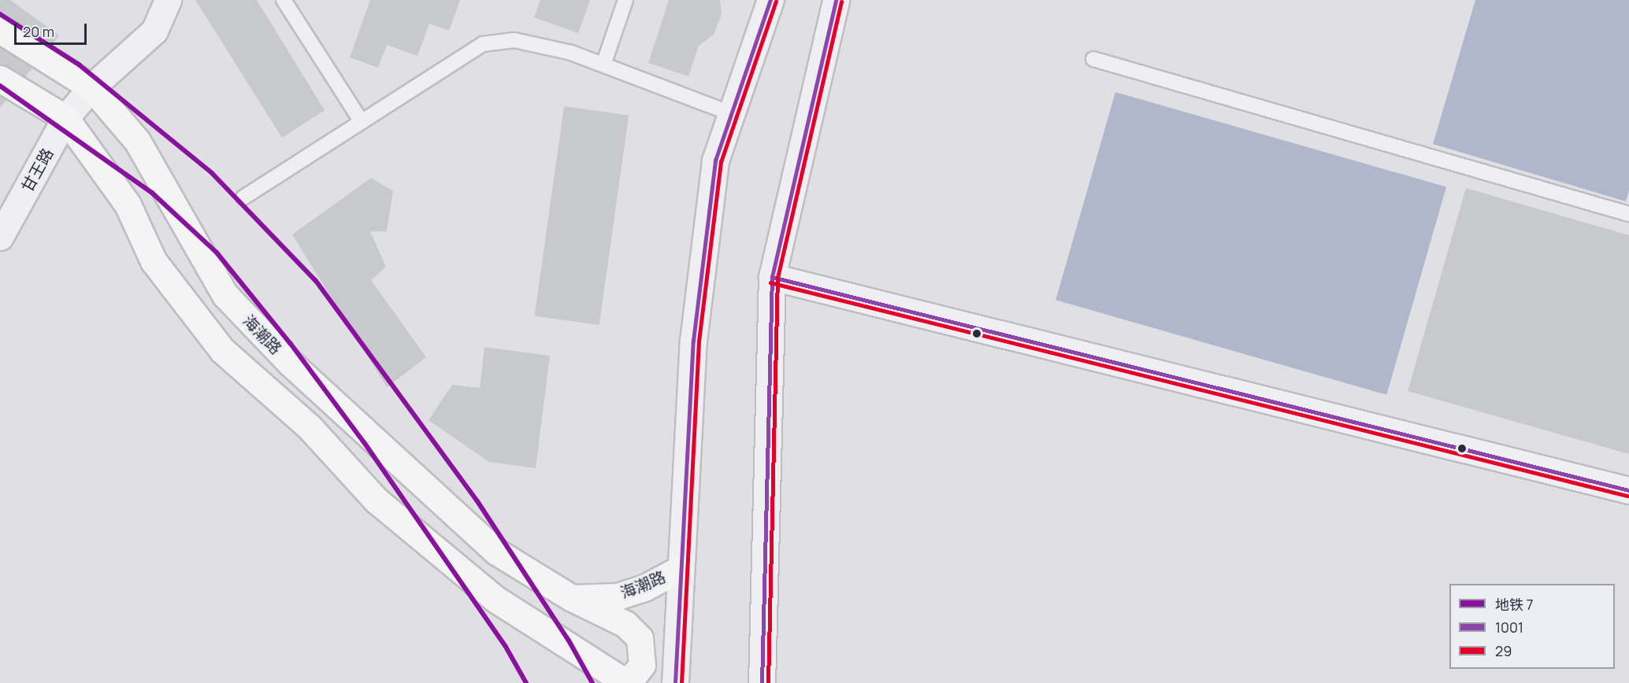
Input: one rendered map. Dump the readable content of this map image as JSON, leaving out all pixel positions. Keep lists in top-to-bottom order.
{
  "streets": {
    "main road": ["海潮路"],
    "street": ["甘王路"]
  },
  "crossings": [
    ["甘王路", "海潮路"]
  ],
  "lines": ["transit line 1001", "transit line 29", "metro line 7"],
  "legend": ["地铁 7", "1001", "29"],
  "scale_bar": "20 m"
}
